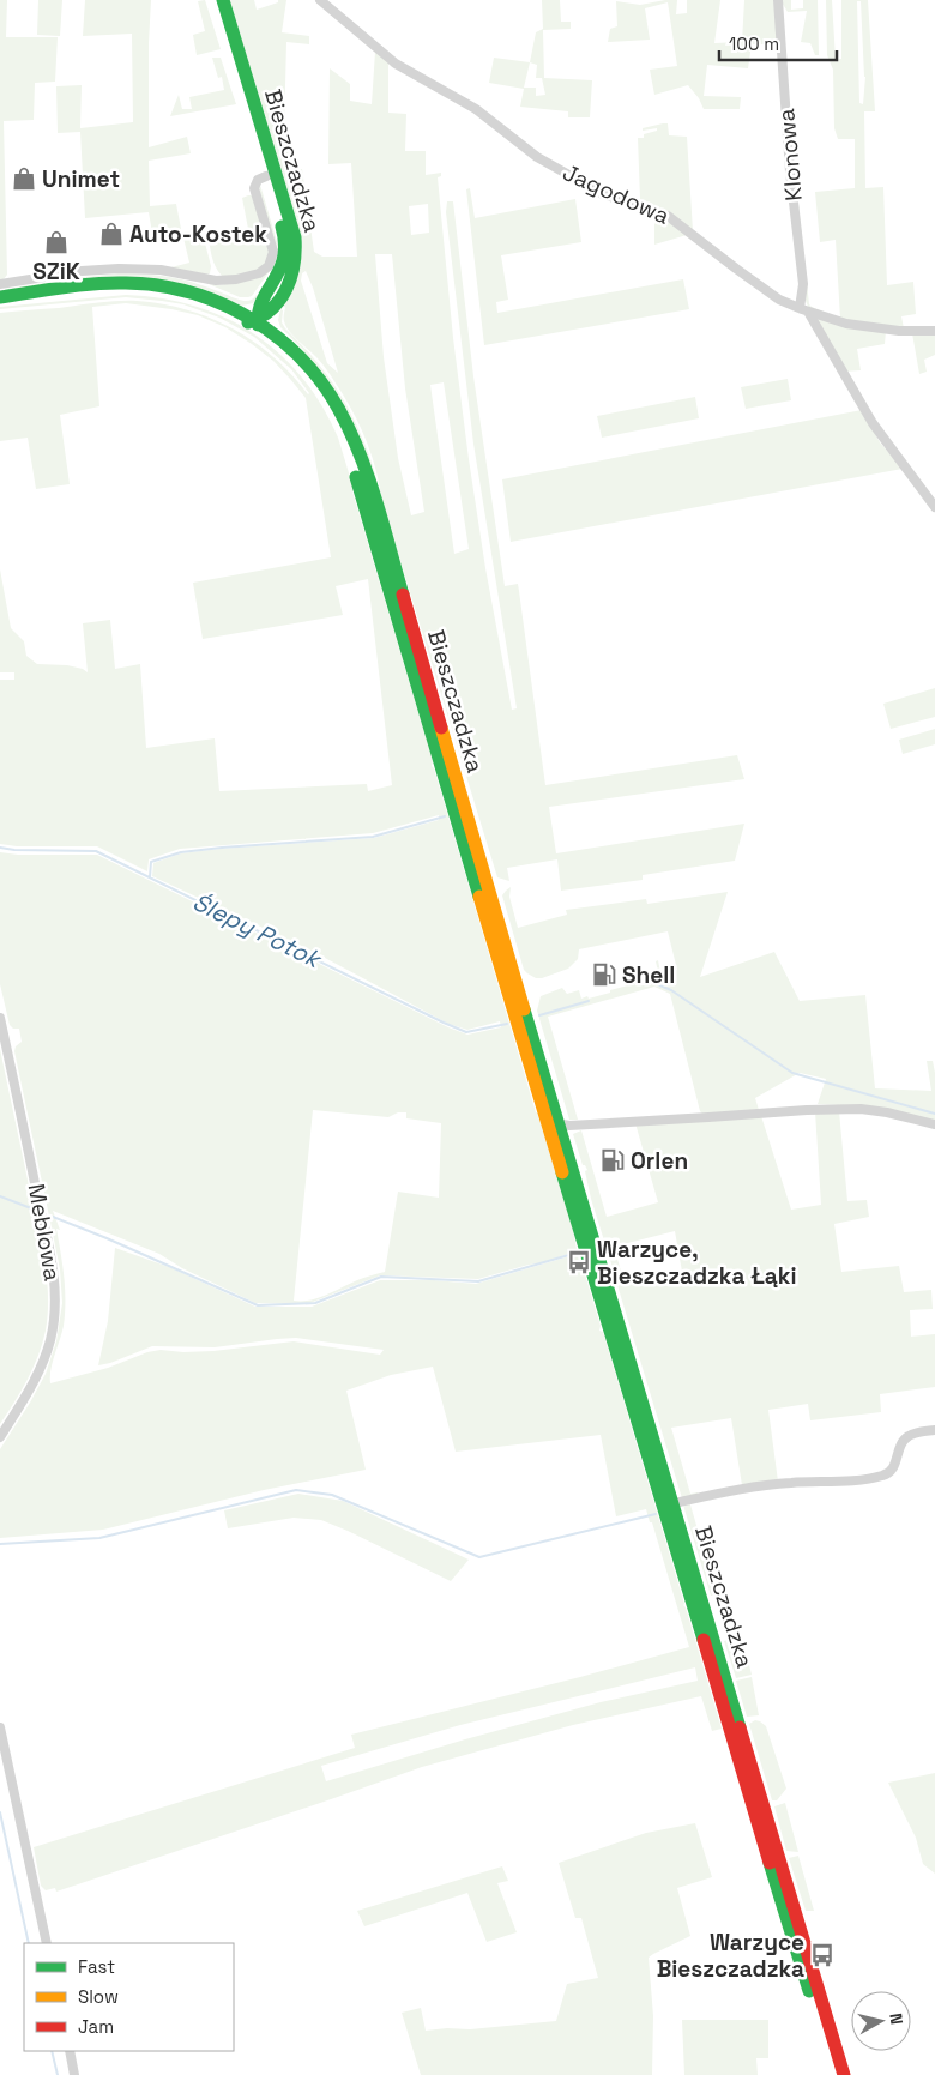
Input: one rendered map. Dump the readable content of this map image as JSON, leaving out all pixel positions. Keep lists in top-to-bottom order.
{
  "streets": {
    "main road": ["Bieszczadzka"],
    "street": ["Klonowa", "Jagodowa", "Meblowa"]
  },
  "crossings": [
    ["Klonowa", "Jagodowa"]
  ],
  "water": ["Ślepy Potok"],
  "places": {
    "shop": ["Unimet", "Auto-Kostek", "SZiK"],
    "fuel station": ["Shell", "Orlen"],
    "bus stop": ["Warzyce, Bieszczadzka Łąki", "Warzyce Bieszczadzka"]
  },
  "legend": ["Fast", "Slow", "Jam"],
  "scale_bar": "100 m",
  "north": "right"
}
